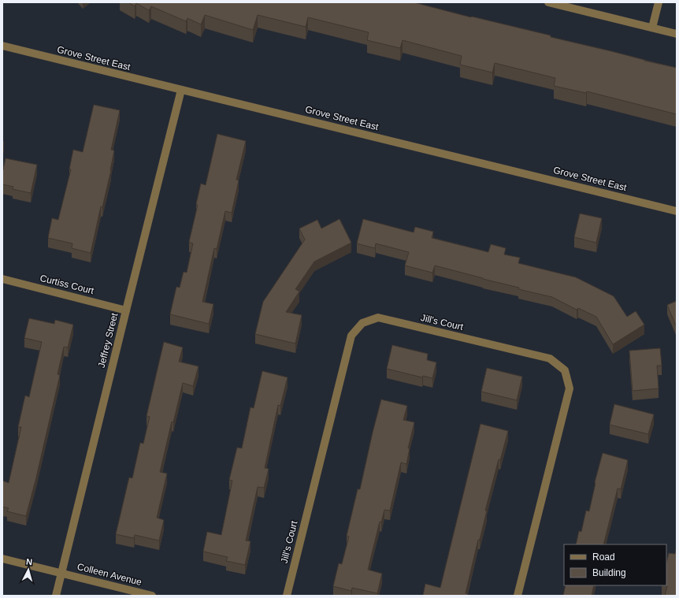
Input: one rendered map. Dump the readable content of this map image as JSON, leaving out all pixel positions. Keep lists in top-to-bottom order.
{
  "streets": {
    "street": [
      "Grove Street East",
      "Curtiss Court",
      "Jill's Court",
      "Jeffrey Street",
      "Colleen Avenue"
    ]
  },
  "crossings": [
    ["Grove Street East", "Jeffrey Street"],
    ["Curtiss Court", "Jeffrey Street"],
    ["Jeffrey Street", "Colleen Avenue"]
  ],
  "legend": ["Road", "Building"],
  "north": "top"
}
